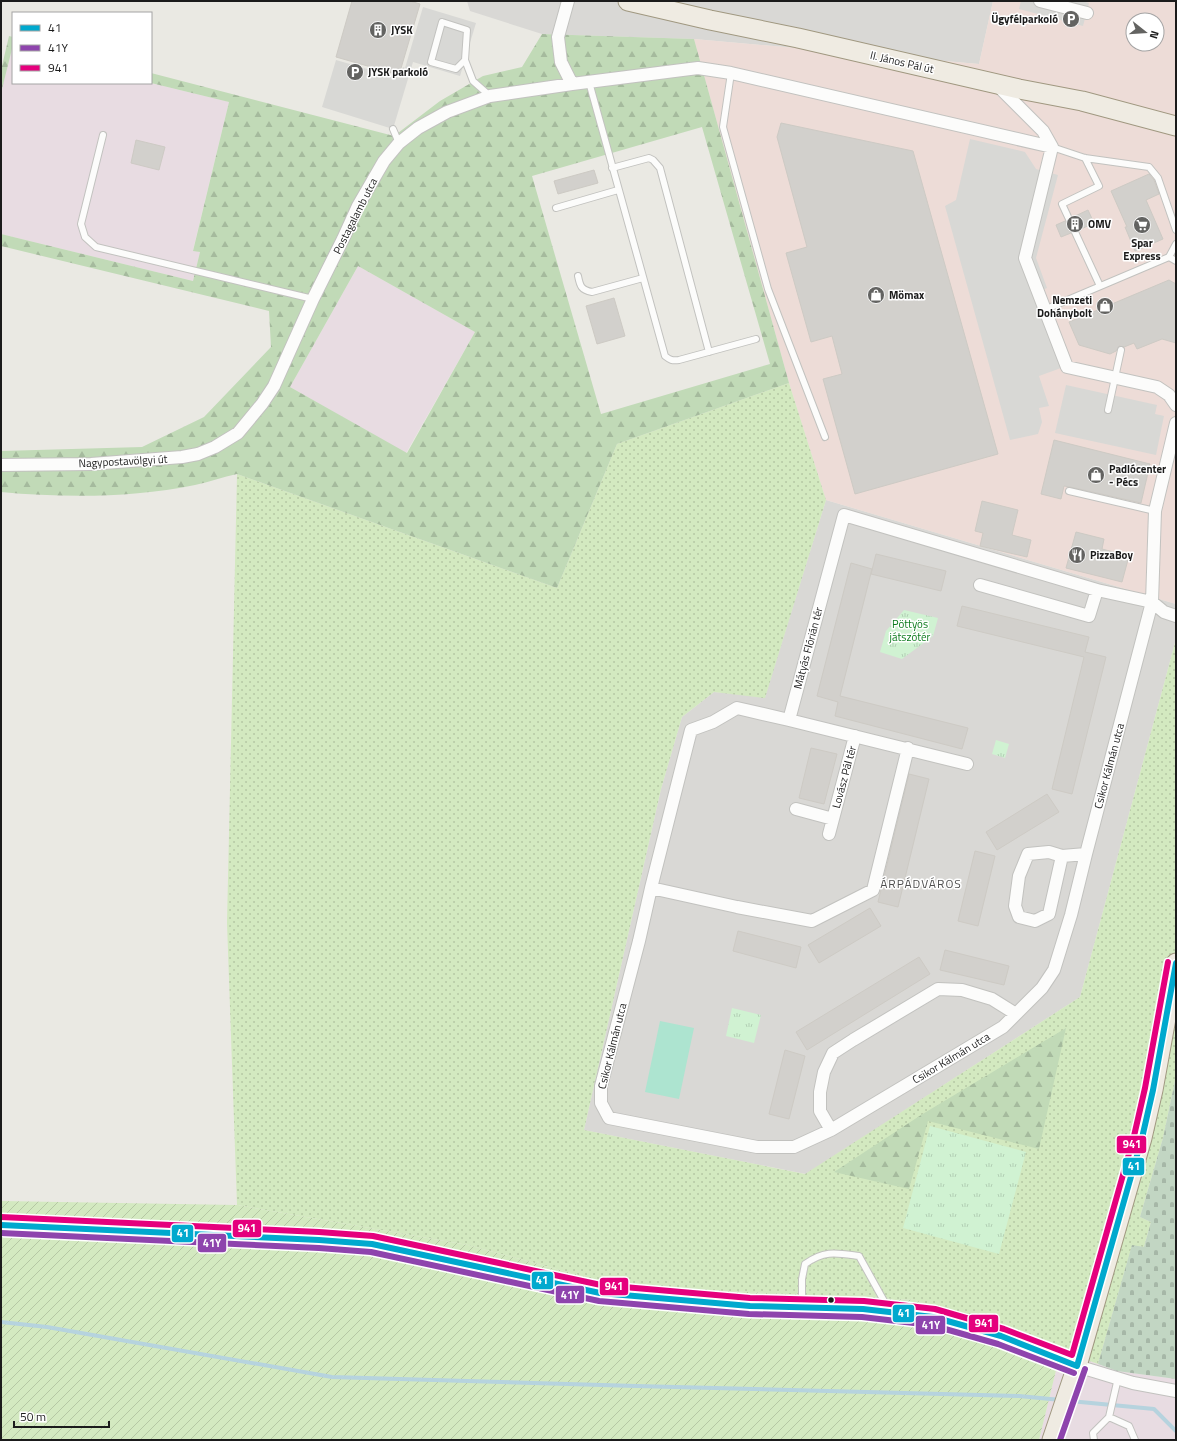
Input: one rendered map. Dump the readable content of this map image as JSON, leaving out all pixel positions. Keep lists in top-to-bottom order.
{
  "streets": {
    "main road": ["II. János Pál út"],
    "street": [
      "Postagalamb utca",
      "Nagypostavölgyi út",
      "Mátyás Flórián tér",
      "Csikor Kálmán utca",
      "Lovász Pál tér"
    ]
  },
  "crossings": [
    ["Postagalamb utca", "Nagypostavölgyi út"]
  ],
  "districts": ["ÁRPÁDVÁROS"],
  "parks": ["Pöttyös játszótér"],
  "places": {
    "parking": ["Ügyfélparkoló", "JYSK parkoló"],
    "building": ["JYSK", "OMV"],
    "supermarket": ["Spar Express"],
    "shop": ["Mömax", "Nemzeti Dohánybolt", "Padlócenter - Pécs"],
    "restaurant": ["PizzaBoy"]
  },
  "lines": ["transit line 941", "transit line 41", "transit line 41Y"],
  "legend": ["41", "41Y", "941"],
  "scale_bar": "50 m",
  "north": "right"
}
